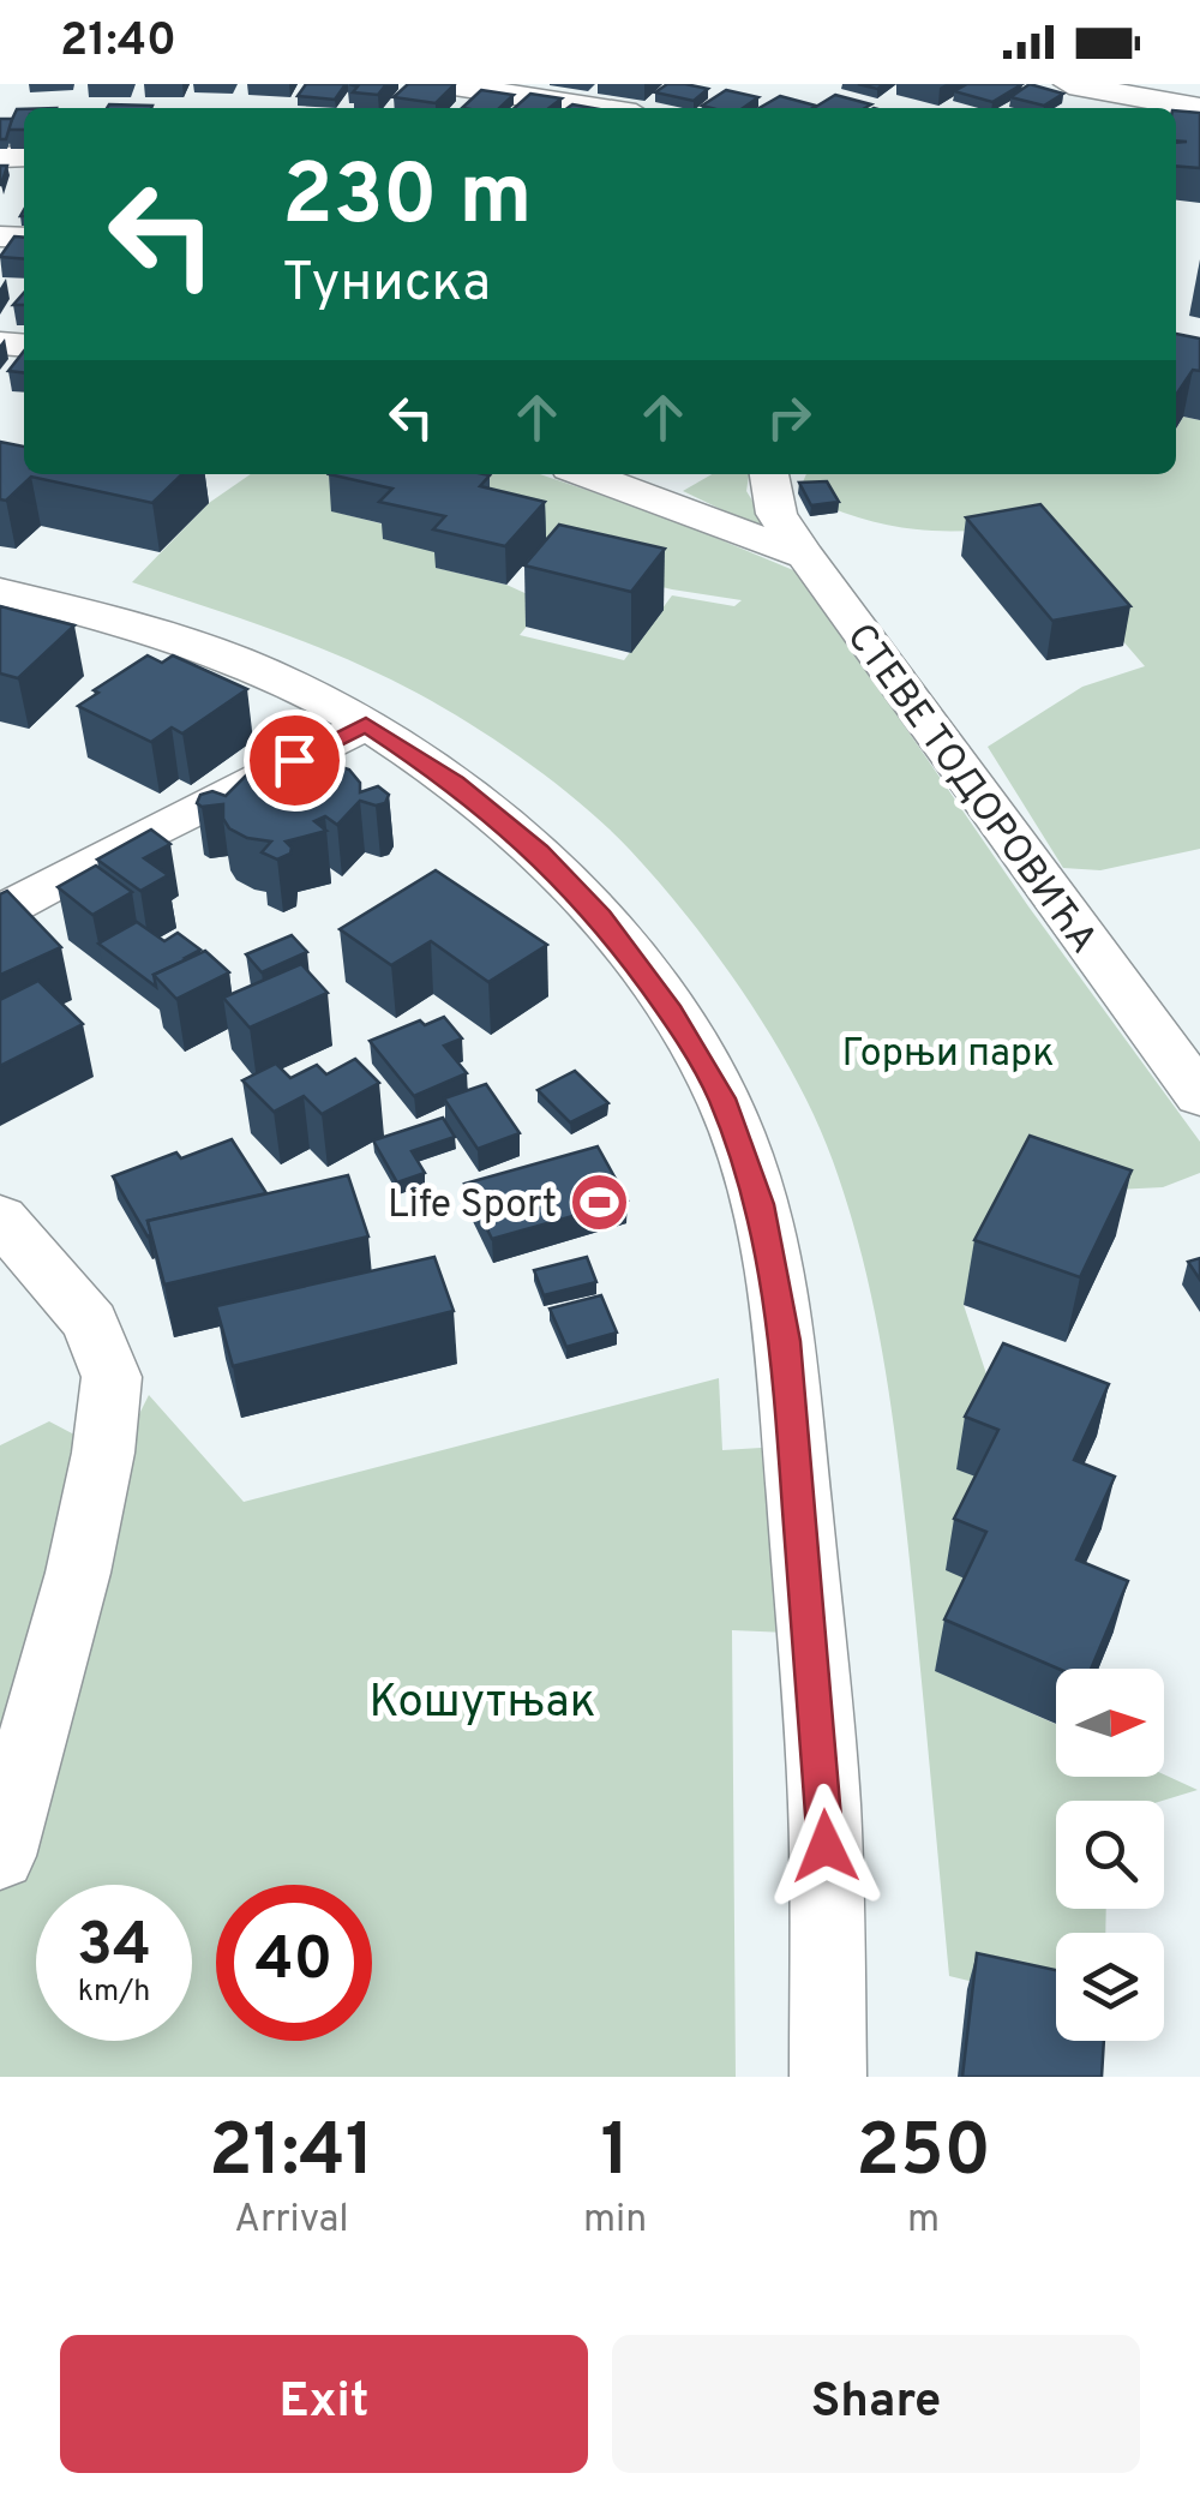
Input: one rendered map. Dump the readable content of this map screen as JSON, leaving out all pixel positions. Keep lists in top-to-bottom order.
{
  "streets": {
    "street": ["СТЕВЕ ТОДОРОВИЋА"]
  },
  "parks": ["Горњи парк", "Кошутњак"],
  "places": {
    "sports": ["Life Sport"]
  },
  "north": "right",
  "page": {
    "status": "21:40",
    "turn": ["230 m", "Туниска"],
    "speed": "34 km/h",
    "limit": "40",
    "eta": [
      "21:41",
      "Arrival",
      "1",
      "min",
      "250",
      "m"
    ],
    "buttons": ["Exit", "Share"]
  }
}
